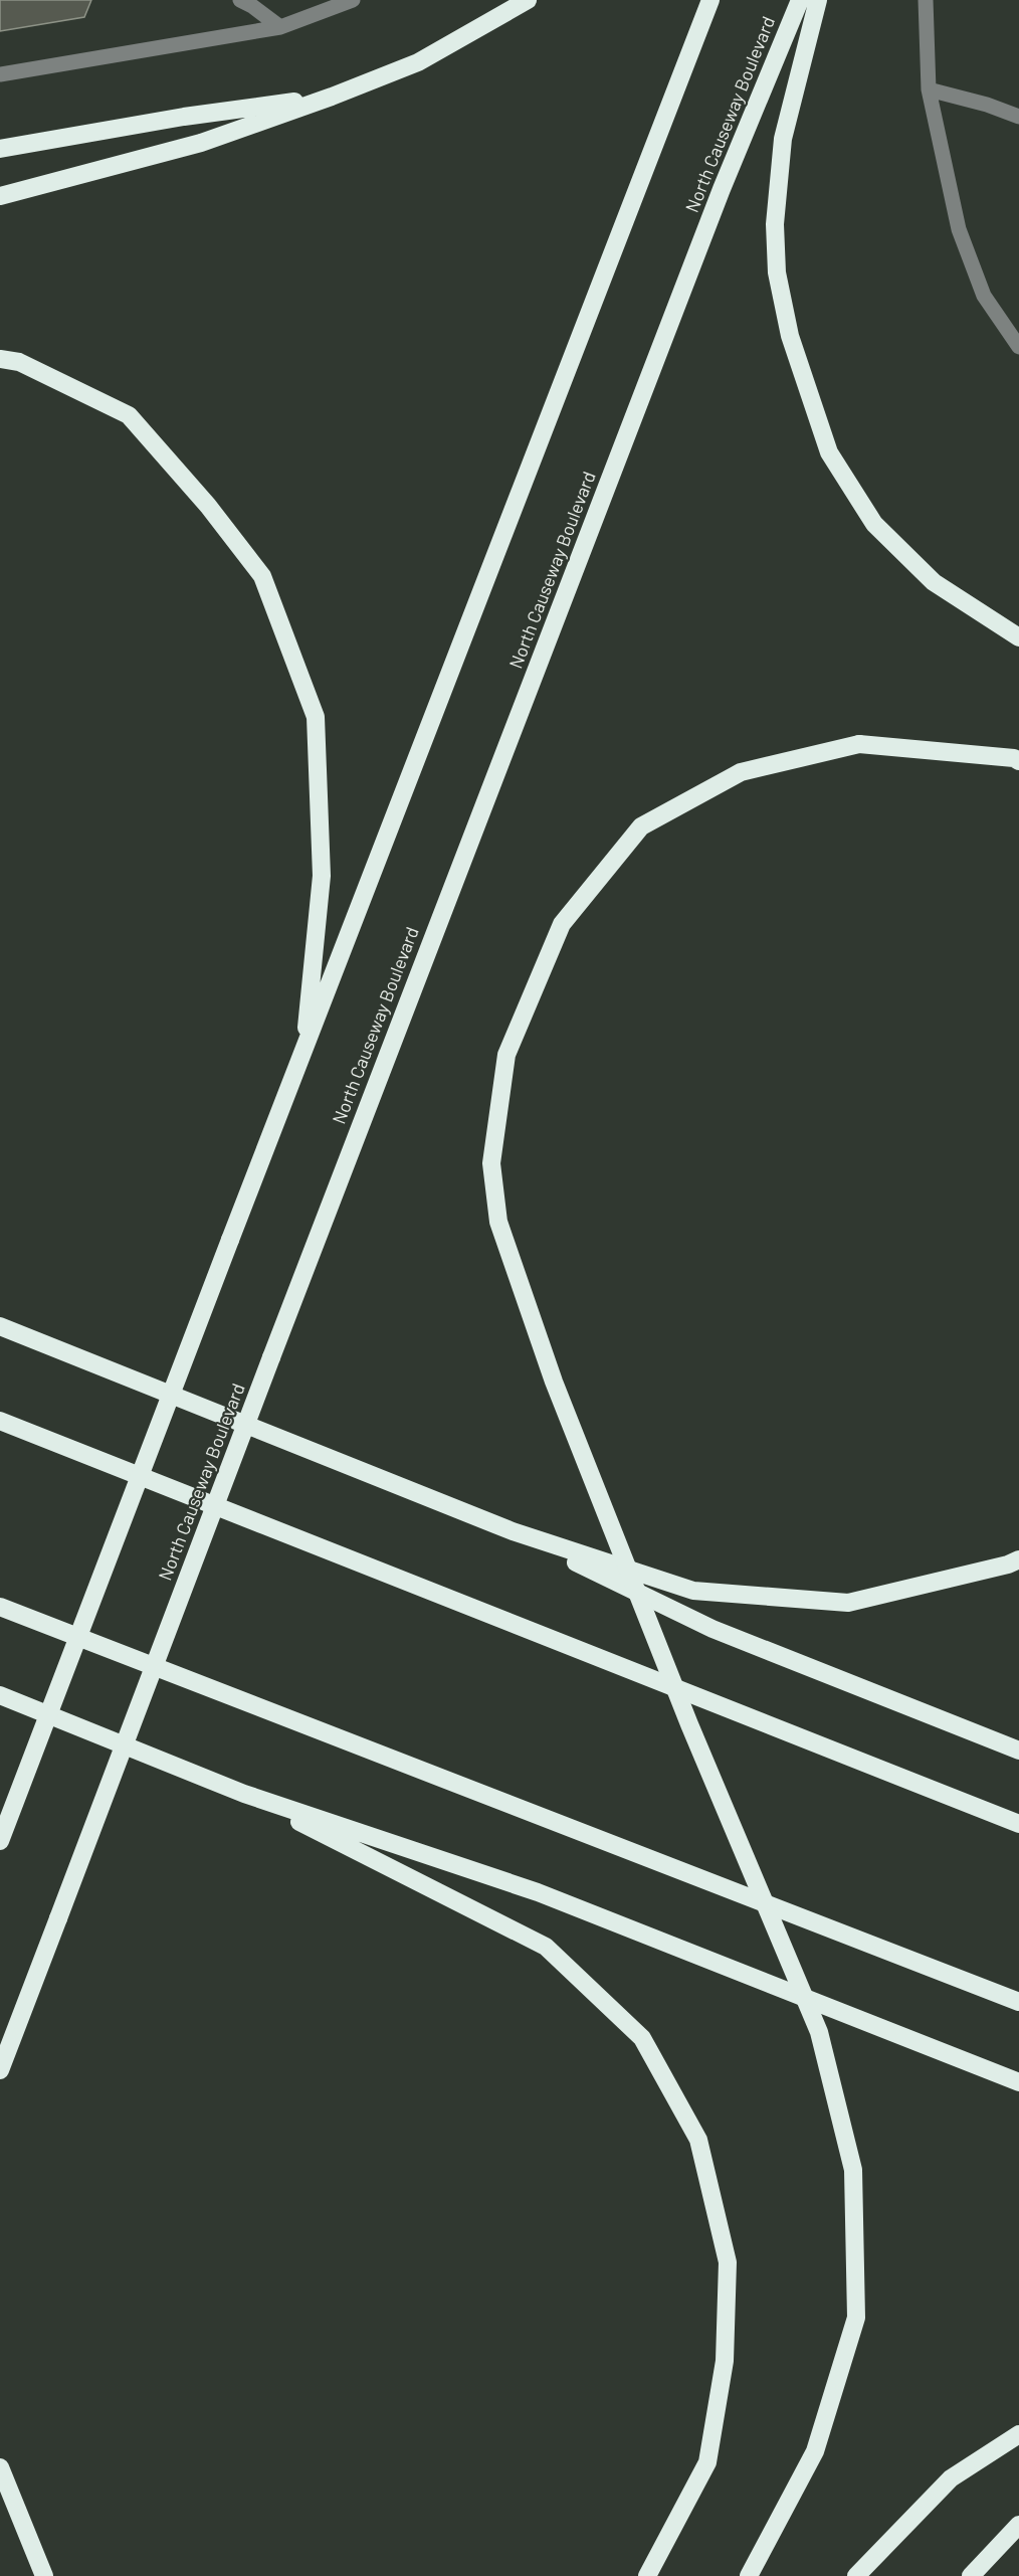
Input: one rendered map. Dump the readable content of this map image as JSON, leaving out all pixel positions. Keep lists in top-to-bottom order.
{
  "streets": {
    "highway": ["North Causeway Boulevard"]
  }
}
